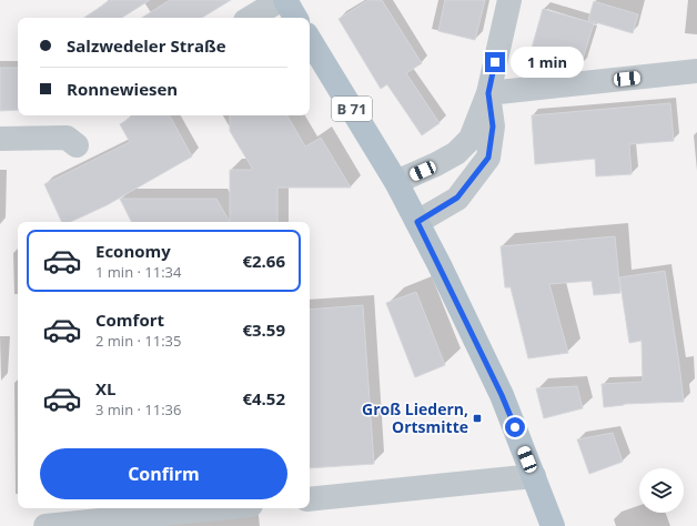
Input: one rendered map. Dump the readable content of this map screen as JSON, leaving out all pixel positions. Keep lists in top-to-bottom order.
{
  "streets": {
    "main road": ["B 71"]
  },
  "places": {
    "transit": ["Groß Liedern, Ortsmitte"]
  },
  "page": {
    "banner": ["Salzwedeler Straße", "Ronnewiesen"],
    "bubble": "1 min",
    "list": [
      {
        "name": "Economy",
        "note": "1 min · 11:34",
        "value": "€2.66"
      },
      {
        "name": "Comfort",
        "note": "2 min · 11:35",
        "value": "€3.59"
      },
      {
        "name": "XL",
        "note": "3 min · 11:36",
        "value": "€4.52"
      }
    ],
    "buttons": "Confirm"
  }
}
